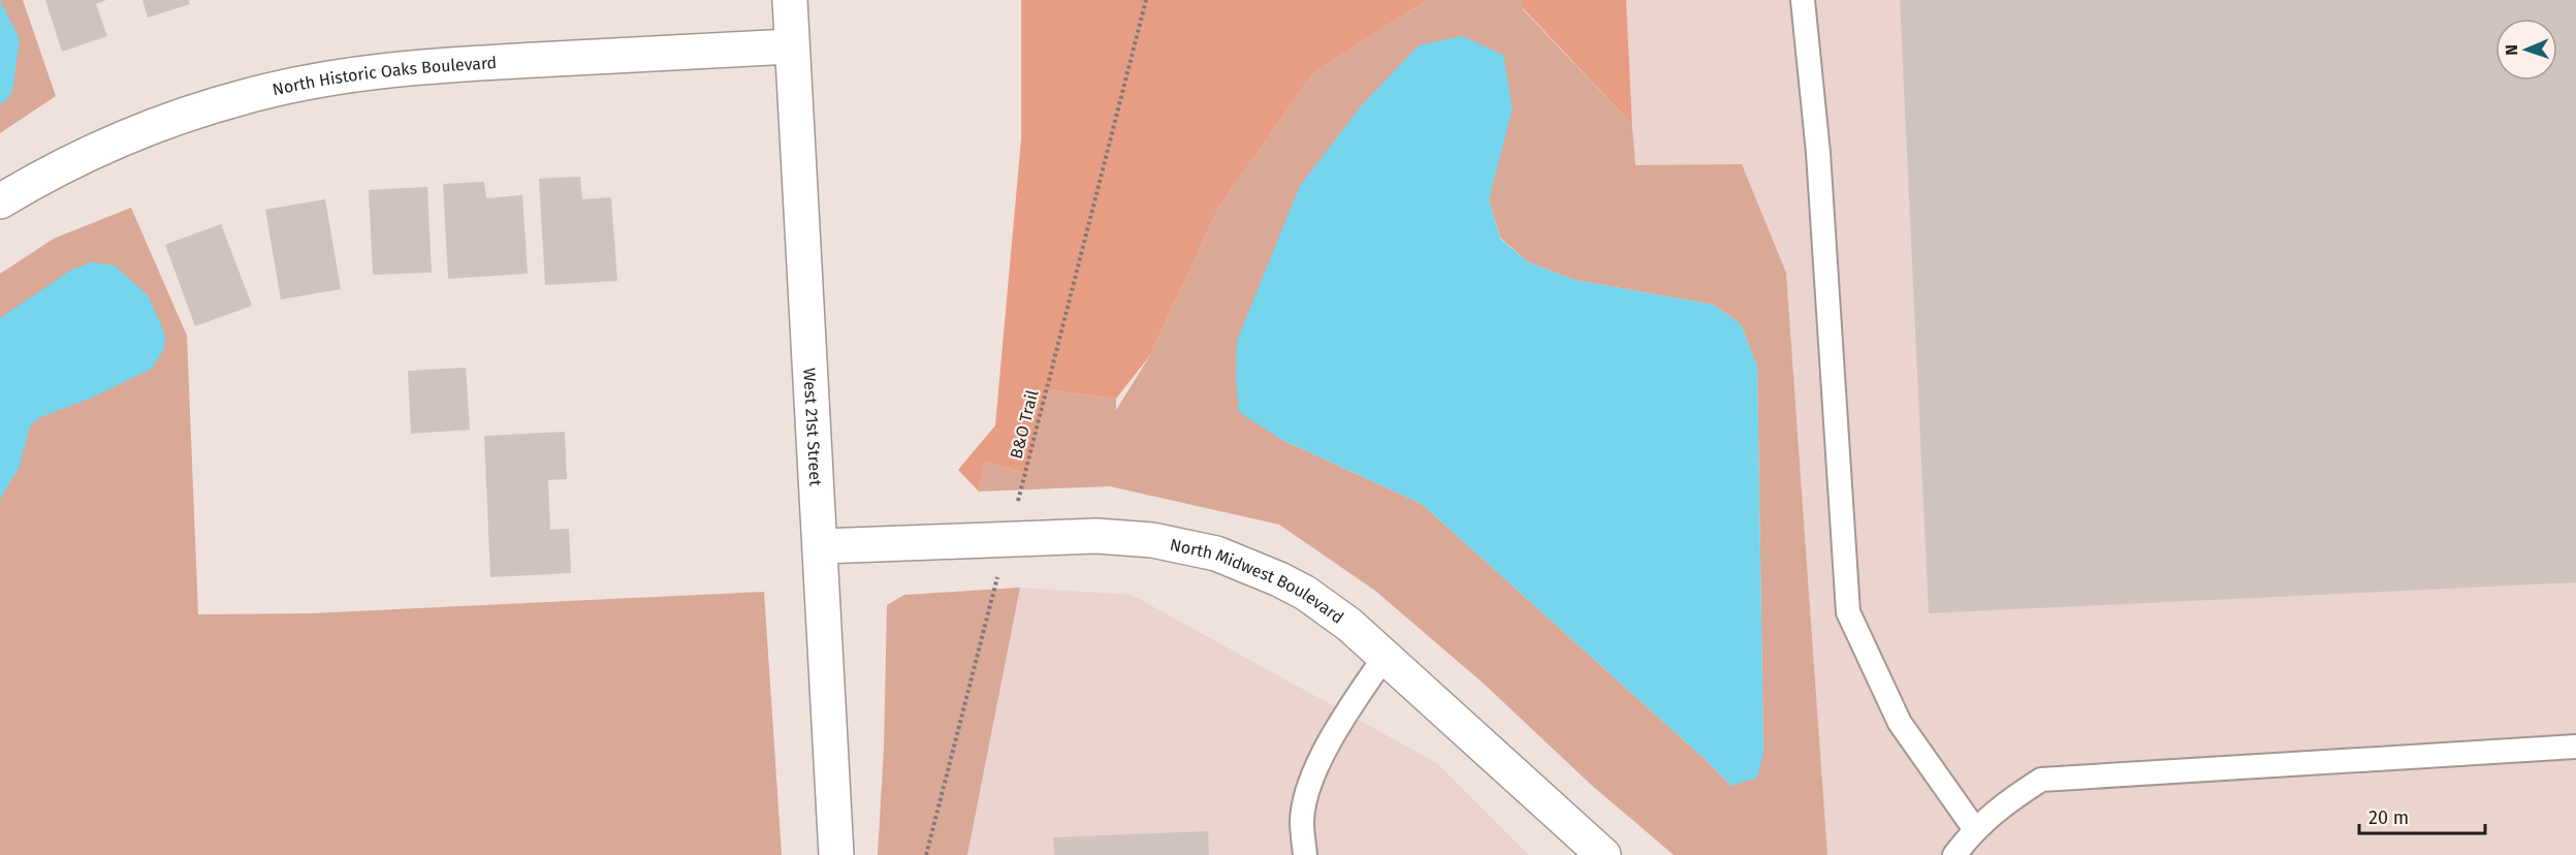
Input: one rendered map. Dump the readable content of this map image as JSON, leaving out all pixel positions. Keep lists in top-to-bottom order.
{
  "streets": {
    "street": ["North Historic Oaks Boulevard", "West 21st Street", "North Midwest Boulevard"],
    "path": ["B&O Trail"]
  },
  "crossings": [
    ["North Historic Oaks Boulevard", "West 21st Street"],
    ["B&O Trail", "North Midwest Boulevard"],
    ["West 21st Street", "North Midwest Boulevard"]
  ],
  "scale_bar": "20 m",
  "north": "left"
}
